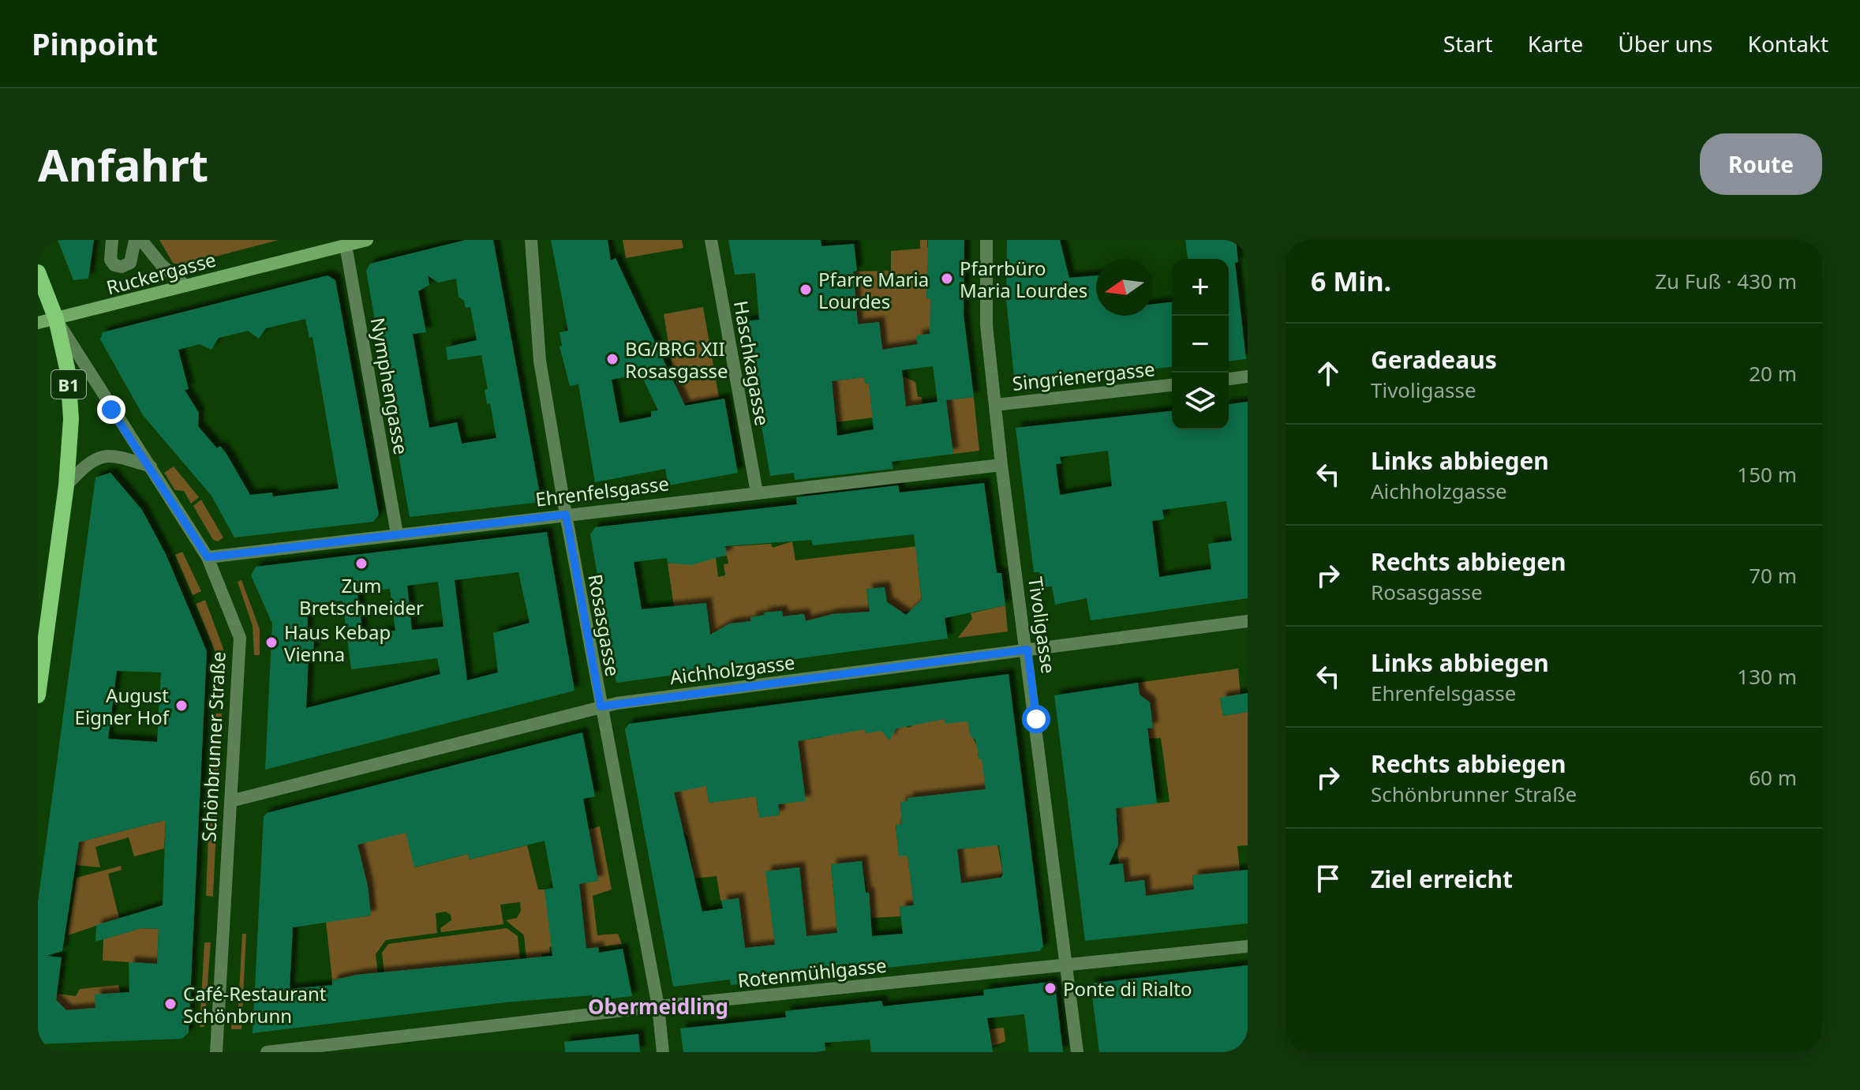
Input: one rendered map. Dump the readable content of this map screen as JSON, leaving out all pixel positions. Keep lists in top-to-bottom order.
{
  "streets": {
    "main road": ["Ruckergasse", "B1", "Schönbrunner Straße"],
    "street": [
      "Haschkagasse",
      "Singrienergasse",
      "Nymphengasse",
      "Ehrenfelsgasse",
      "Rosasgasse",
      "Tivoligasse",
      "Aichholzgasse",
      "Rotenmühlgasse"
    ]
  },
  "crossings": [
    ["Ruckergasse", "B1"],
    ["Ruckergasse", "Nymphengasse"],
    ["Ruckergasse", "Schönbrunner Straße"],
    ["Haschkagasse", "Ehrenfelsgasse"],
    ["Singrienergasse", "Tivoligasse"],
    ["B1", "Schönbrunner Straße"],
    ["Nymphengasse", "Ehrenfelsgasse"],
    ["Ehrenfelsgasse", "Rosasgasse"],
    ["Ehrenfelsgasse", "Tivoligasse"],
    ["Ehrenfelsgasse", "Schönbrunner Straße"],
    ["Rosasgasse", "Aichholzgasse"],
    ["Rosasgasse", "Rotenmühlgasse"],
    ["Tivoligasse", "Aichholzgasse"],
    ["Tivoligasse", "Rotenmühlgasse"],
    ["Aichholzgasse", "Schönbrunner Straße"]
  ],
  "districts": ["Obermeidling"],
  "places": [
    "Pfarrbüro Maria Lourdes",
    "Pfarre Maria Lourdes",
    "BG/BRG XII Rosasgasse",
    "Zum Bretschneider",
    "Haus Kebap Vienna",
    "August Eigner Hof",
    "Ponte di Rialto",
    "Café-Restaurant Schönbrunn"
  ],
  "north": "left",
  "page": {
    "header": "Pinpoint",
    "nav": [
      "Start",
      "Karte",
      "Über uns",
      "Kontakt"
    ],
    "buttons": "Route",
    "title": "Anfahrt",
    "heading": ["6 Min.", "Zu Fuß · 430 m"],
    "map_buttons": ["+", "−"],
    "list": [
      ["Geradeaus", "Tivoligasse", "20 m"],
      ["Links abbiegen", "Aichholzgasse", "150 m"],
      ["Rechts abbiegen", "Rosasgasse", "70 m"],
      ["Links abbiegen", "Ehrenfelsgasse", "130 m"],
      ["Rechts abbiegen", "Schönbrunner Straße", "60 m"],
      "Ziel erreicht"
    ]
  }
}
